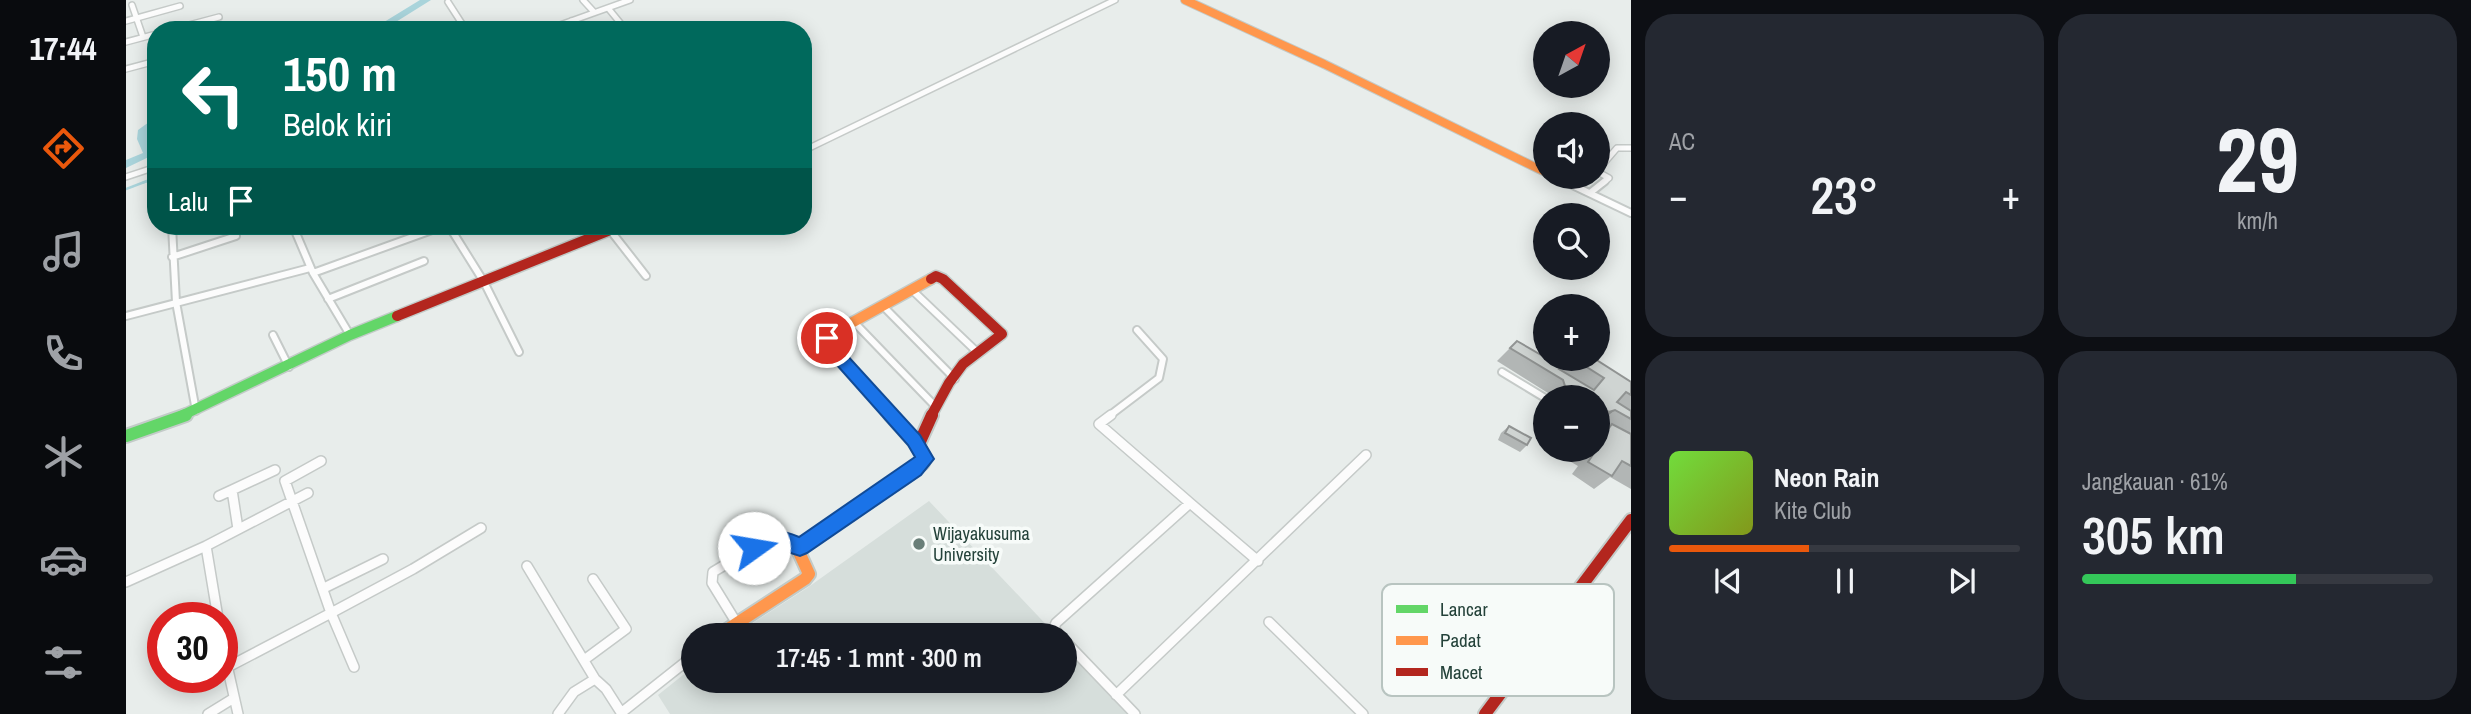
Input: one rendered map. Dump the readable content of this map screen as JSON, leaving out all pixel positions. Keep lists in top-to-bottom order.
{
  "places": ["Wijayakusuma University"],
  "legend": ["Lancar", "Padat", "Macet"],
  "north": "top right",
  "page": {
    "tabs": "17:44",
    "tile": [
      "AC",
      ["29", "km/h"],
      ["Jangkauan · 61%", "305 km"]
    ],
    "map_buttons": ["+", "−"],
    "turn": ["150 m", "Belok kiri"],
    "heat": ["−", "23°", "+"],
    "then": "Lalu",
    "song": ["Neon Rain", "Kite Club"],
    "limit": "30",
    "trip": "17:45 · 1 mnt · 300 m"
  }
}
